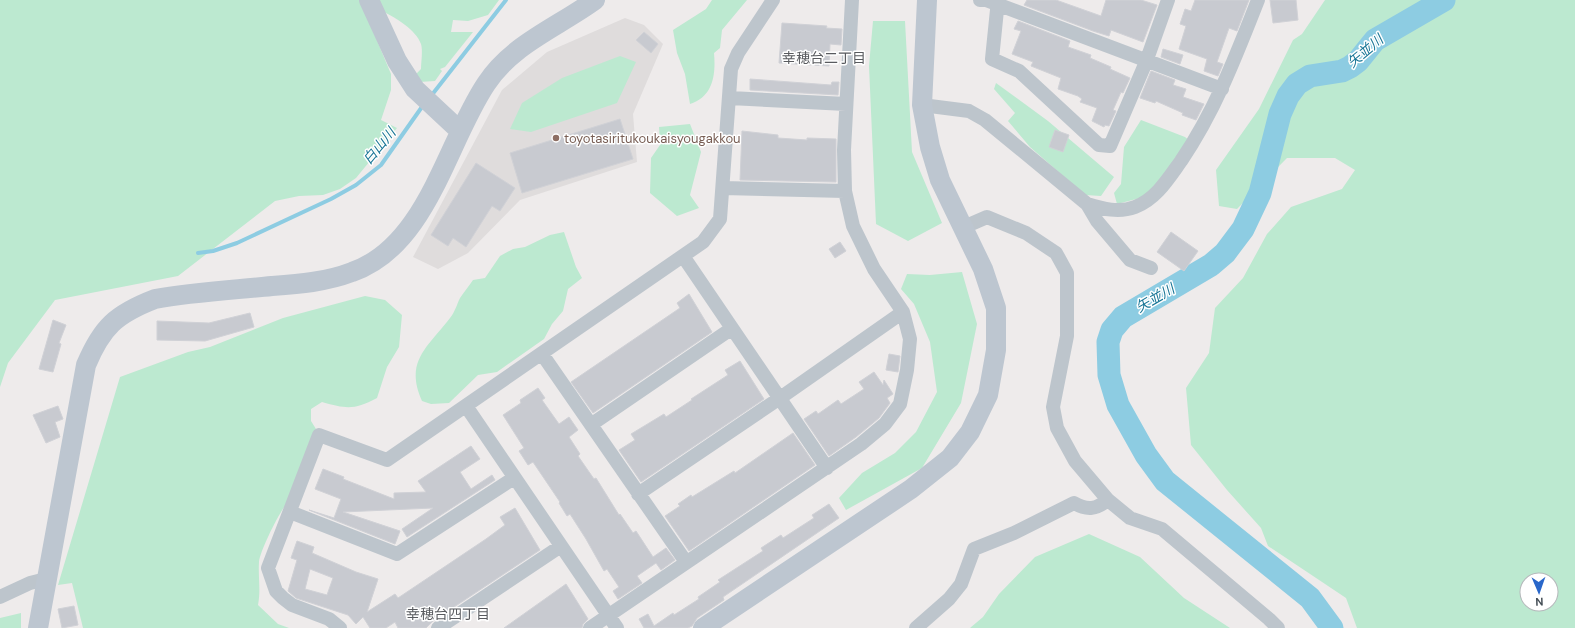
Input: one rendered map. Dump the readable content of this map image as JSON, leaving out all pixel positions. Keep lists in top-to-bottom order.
{
  "districts": ["幸穂台二丁目", "幸穂台四丁目"],
  "water": ["矢並川", "白山川"],
  "places": ["toyotasiritukoukaisyougakkou"],
  "north": "bottom"
}
